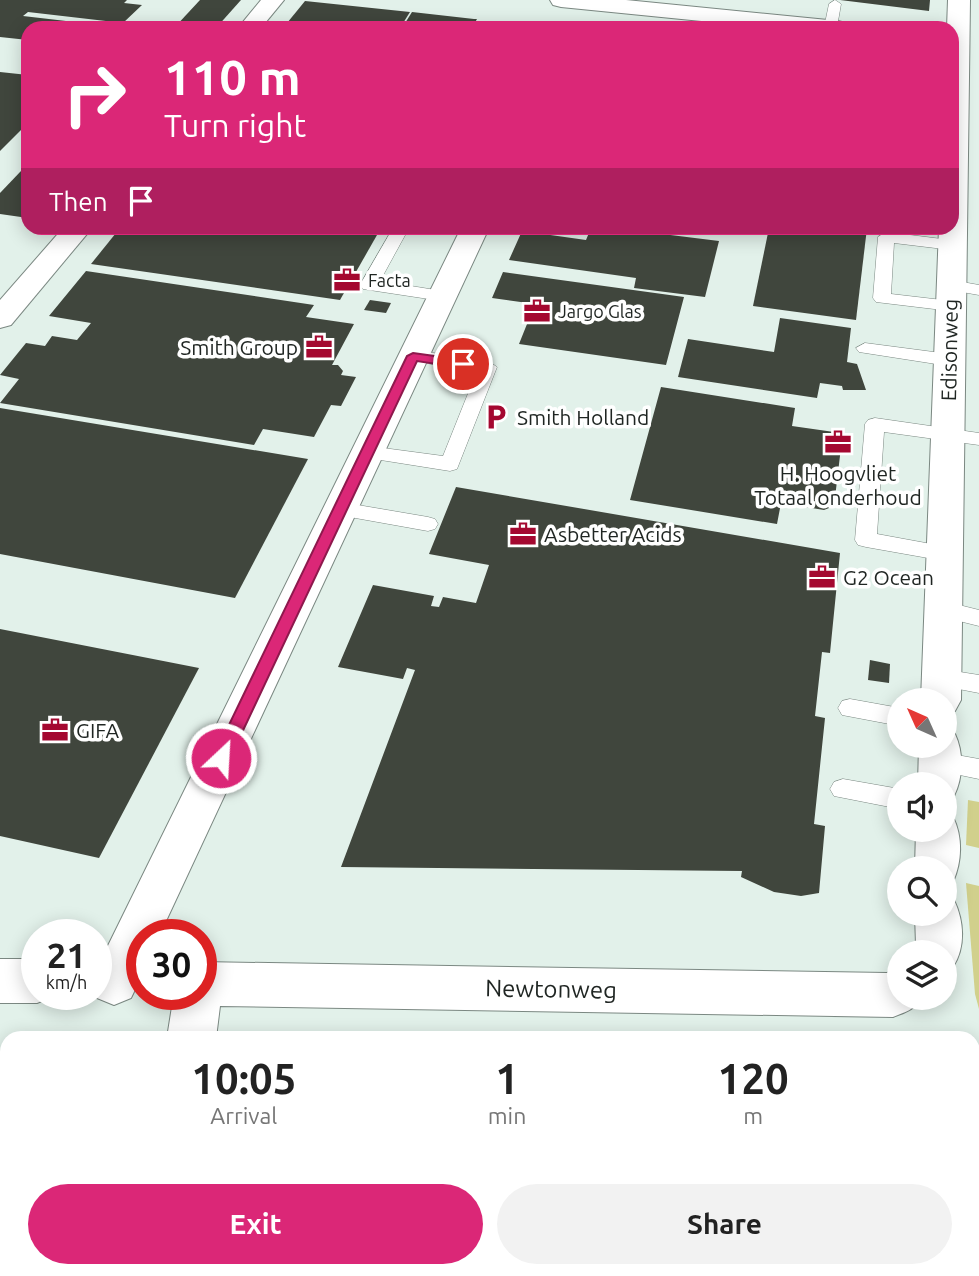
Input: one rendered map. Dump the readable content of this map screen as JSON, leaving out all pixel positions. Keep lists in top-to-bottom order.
{
  "streets": {
    "street": ["Edisonweg", "Newtonweg"]
  },
  "places": {
    "office": [
      "Facta",
      "Jargo Glas",
      "Smith Group",
      "H. Hoogvliet Totaal onderhoud",
      "Asbetter Acids",
      "G2 Ocean",
      "GIFA"
    ],
    "parking": ["Smith Holland"]
  },
  "north": "top left",
  "page": {
    "turn": ["110 m", "Turn right"],
    "then": "Then",
    "speed": "21 km/h",
    "limit": "30",
    "eta": [
      "10:05",
      "Arrival",
      "1",
      "min",
      "120",
      "m"
    ],
    "buttons": ["Exit", "Share"]
  }
}
